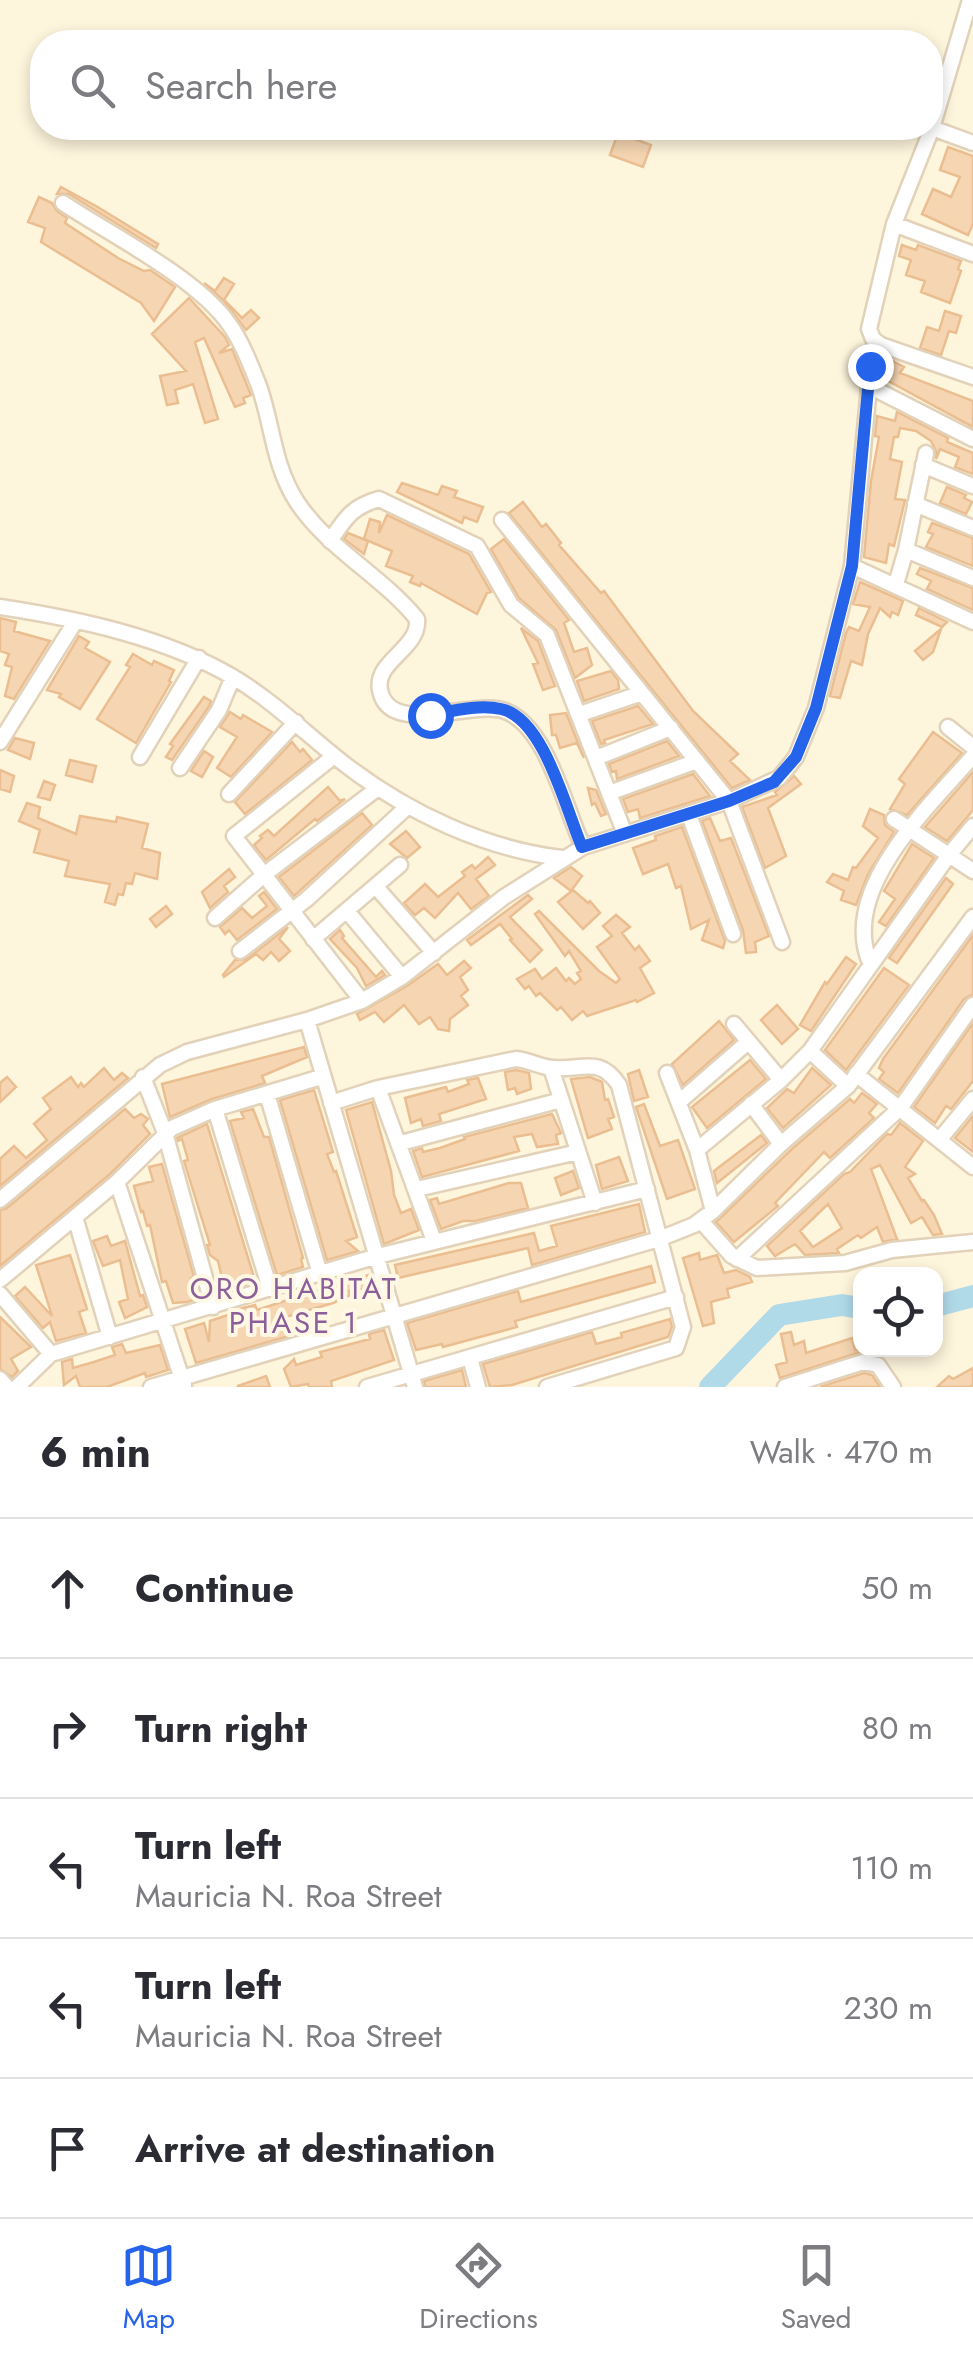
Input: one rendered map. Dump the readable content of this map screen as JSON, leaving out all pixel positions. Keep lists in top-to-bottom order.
{
  "districts": ["ORO HABITAT PHASE 1"],
  "page": {
    "search": "Search here",
    "heading": ["6 min", "Walk · 470 m"],
    "list": [
      ["Continue", "50 m"],
      ["Turn right", "80 m"],
      ["Turn left", "Mauricia N. Roa Street", "110 m"],
      ["Turn left", "Mauricia N. Roa Street", "230 m"],
      "Arrive at destination"
    ],
    "nav": ["Map", "Directions", "Saved"]
  }
}
